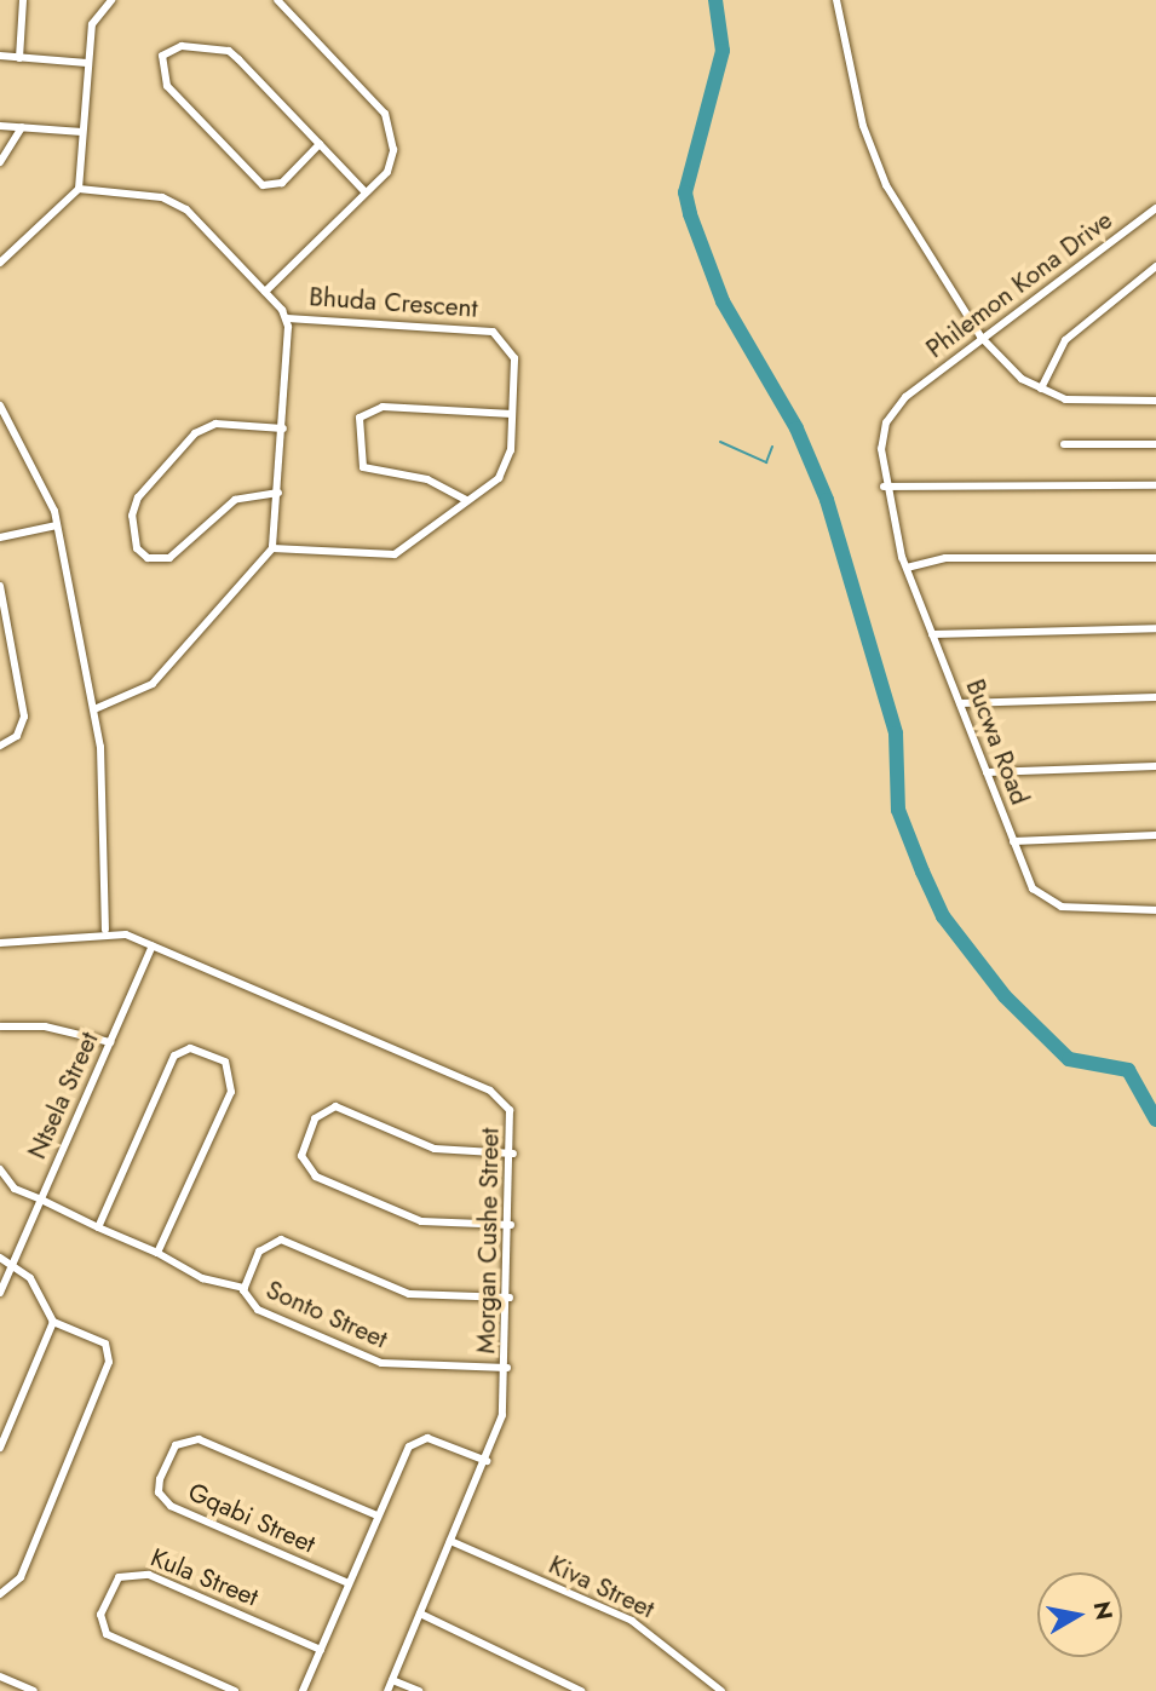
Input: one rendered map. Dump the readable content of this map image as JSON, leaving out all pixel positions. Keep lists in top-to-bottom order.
{
  "streets": {
    "street": [
      "Philemon Kona Drive",
      "Bhuda Crescent",
      "Bucwa Road",
      "Ntsela Street",
      "Morgan Cushe Street",
      "Sonto Street",
      "Gqabi Street",
      "Kula Street",
      "Kiva Street"
    ]
  },
  "crossings": [
    ["Philemon Kona Drive", "Bucwa Road"],
    ["Ntsela Street", "Morgan Cushe Street"],
    ["Morgan Cushe Street", "Sonto Street"],
    ["Morgan Cushe Street", "Kiva Street"]
  ],
  "north": "right"
}
